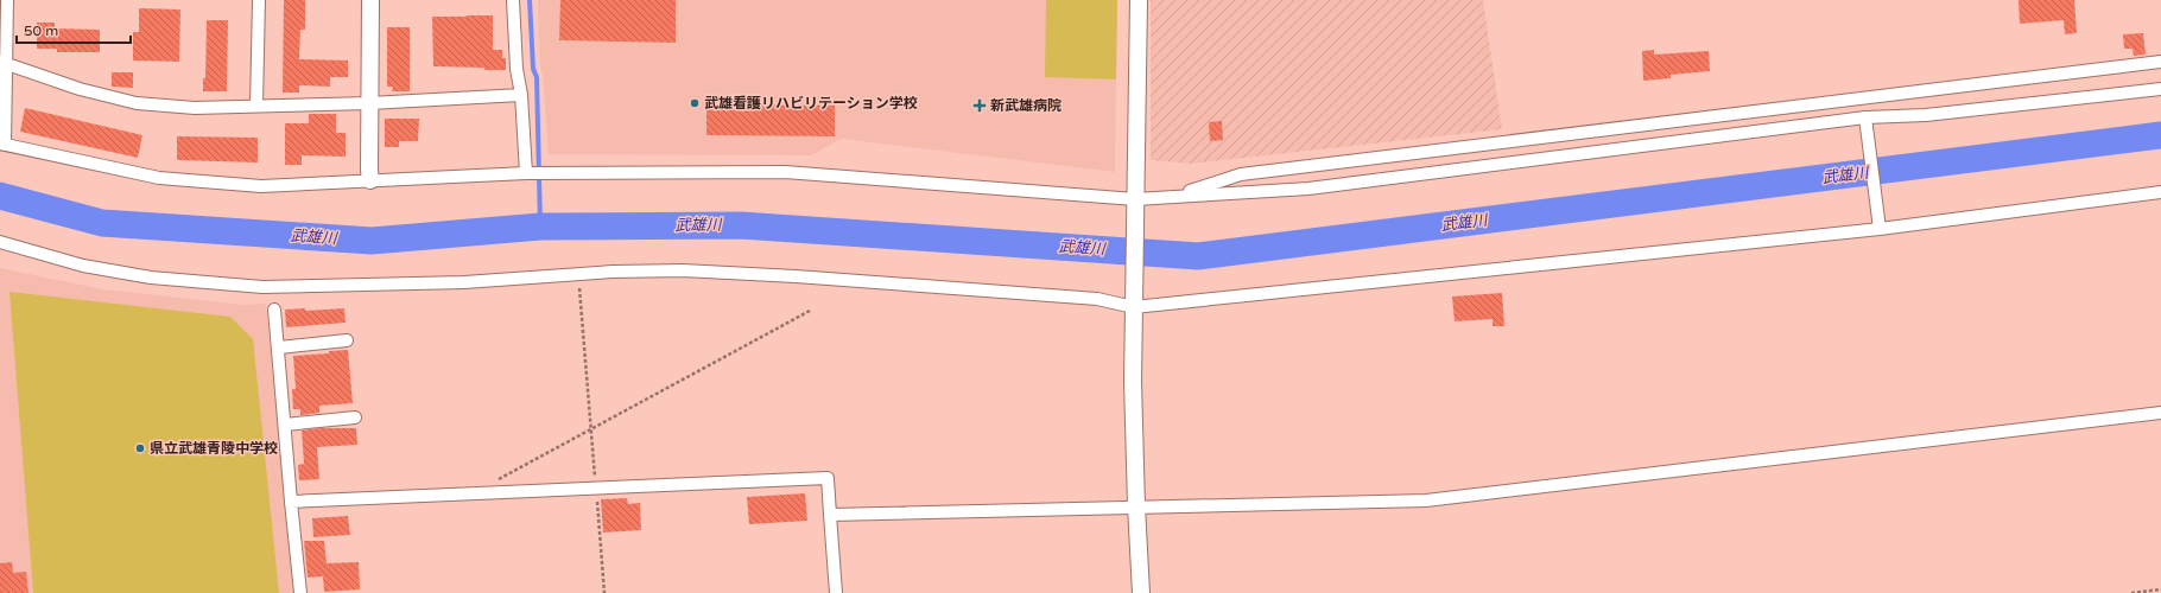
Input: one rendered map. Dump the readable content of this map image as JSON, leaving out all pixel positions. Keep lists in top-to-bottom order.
{
  "water": ["武雄川"],
  "places": {
    "other": ["武雄看護リハビリテーション学校", "県立武雄青陵中学校"],
    "health": ["新武雄病院"]
  },
  "scale_bar": "50 m"
}
